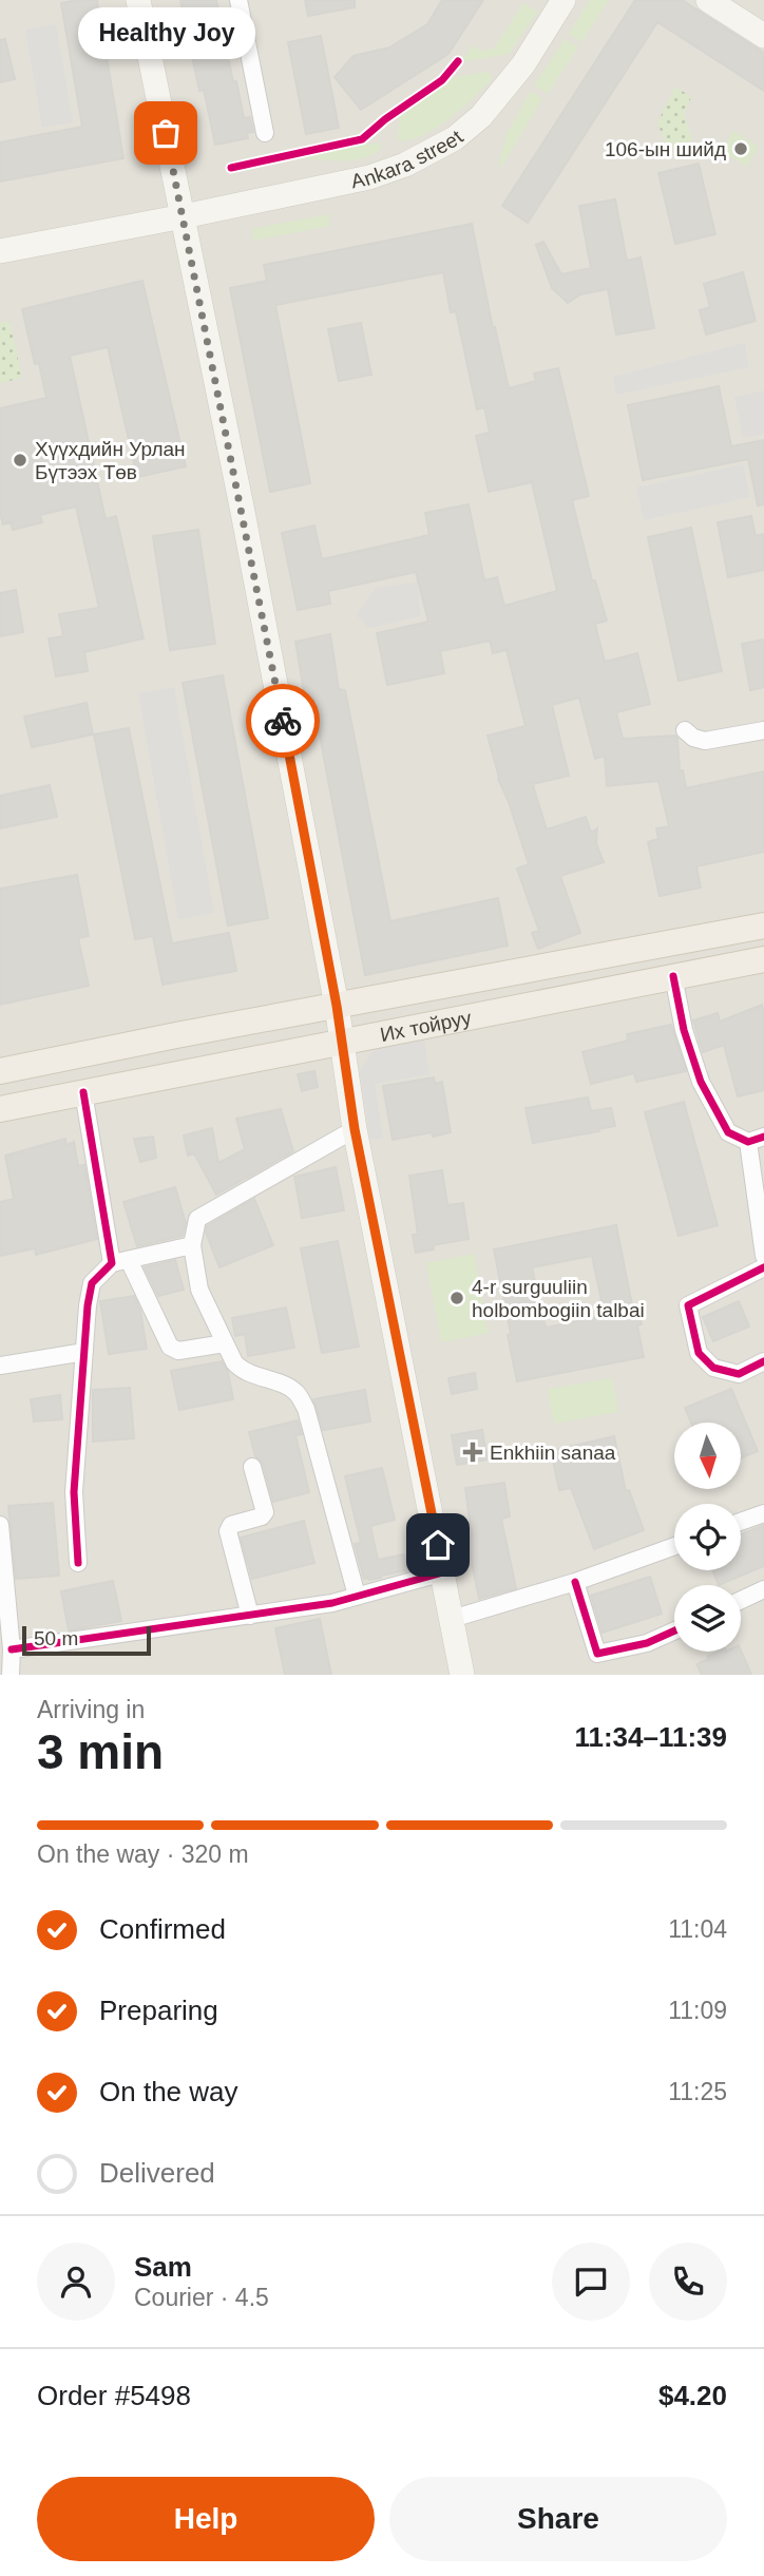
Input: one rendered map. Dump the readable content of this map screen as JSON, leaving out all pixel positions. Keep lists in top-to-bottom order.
{
  "streets": {
    "main road": ["Ankara street", "Их тойруу"]
  },
  "places": {
    "other": [
      "Healthy Joy",
      "106-ын шийд",
      "Хүүхдийн Урлан Бүтээх Төв",
      "4-r surguuliin holbombogiin talbai"
    ],
    "health": ["Enkhiin sanaa"]
  },
  "scale_bar": "50 m",
  "north": "bottom",
  "page": {
    "bubble": "Healthy Joy",
    "scale": "50 m",
    "heading": ["3 min", "Arriving in", "11:34–11:39"],
    "panel": [
      "Sam",
      "Courier · 4.5",
      "Order #5498",
      "$4.20"
    ],
    "bar": "On the way · 320 m",
    "list": [
      ["Confirmed", "11:04"],
      ["Preparing", "11:09"],
      ["On the way", "11:25"],
      "Delivered"
    ],
    "buttons": ["Help", "Share"]
  }
}
